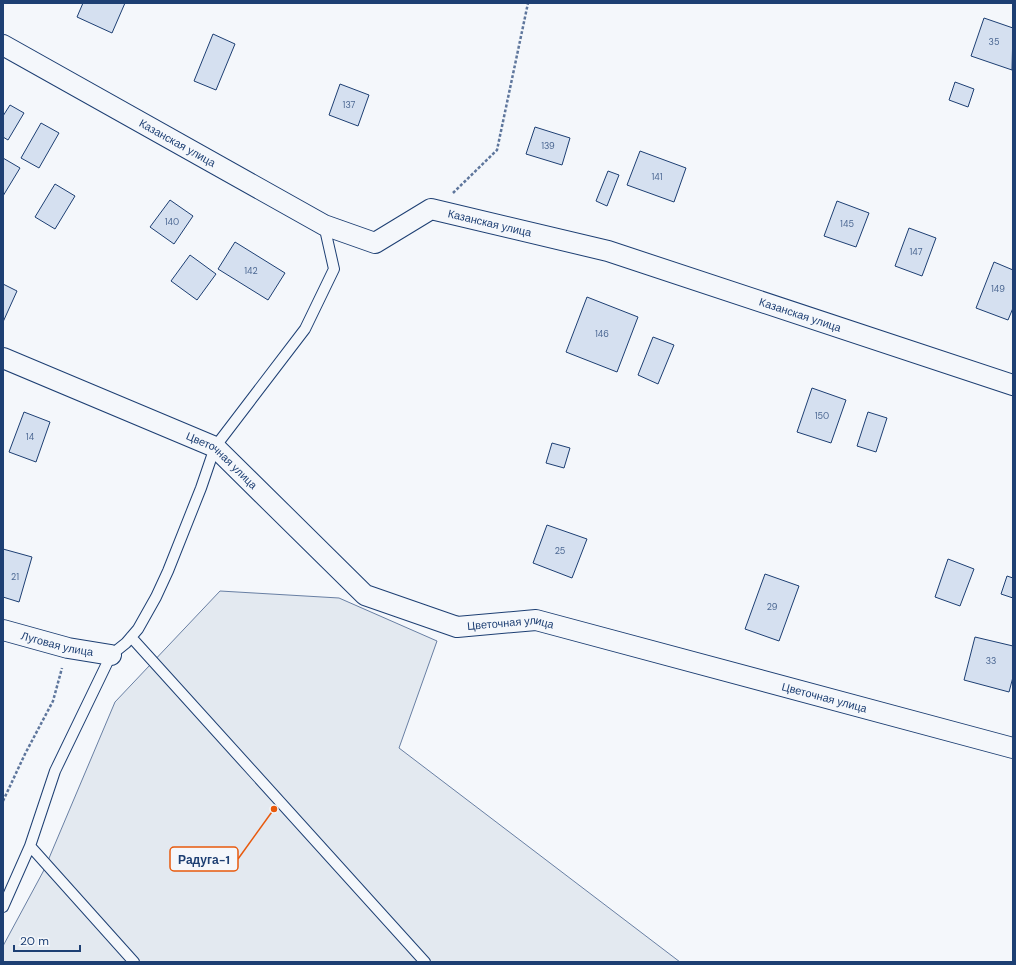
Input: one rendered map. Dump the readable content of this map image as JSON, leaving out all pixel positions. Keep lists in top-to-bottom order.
{
  "streets": {
    "street": ["Казанская улица", "Цветочная улица", "Луговая улица"]
  },
  "places": ["Радуга-1"],
  "house_numbers": [
    "35",
    "137",
    "139",
    "141",
    "140",
    "145",
    "147",
    "142",
    "149",
    "146",
    "150",
    "14",
    "25",
    "21",
    "29",
    "33"
  ],
  "scale_bar": "20 m"
}
